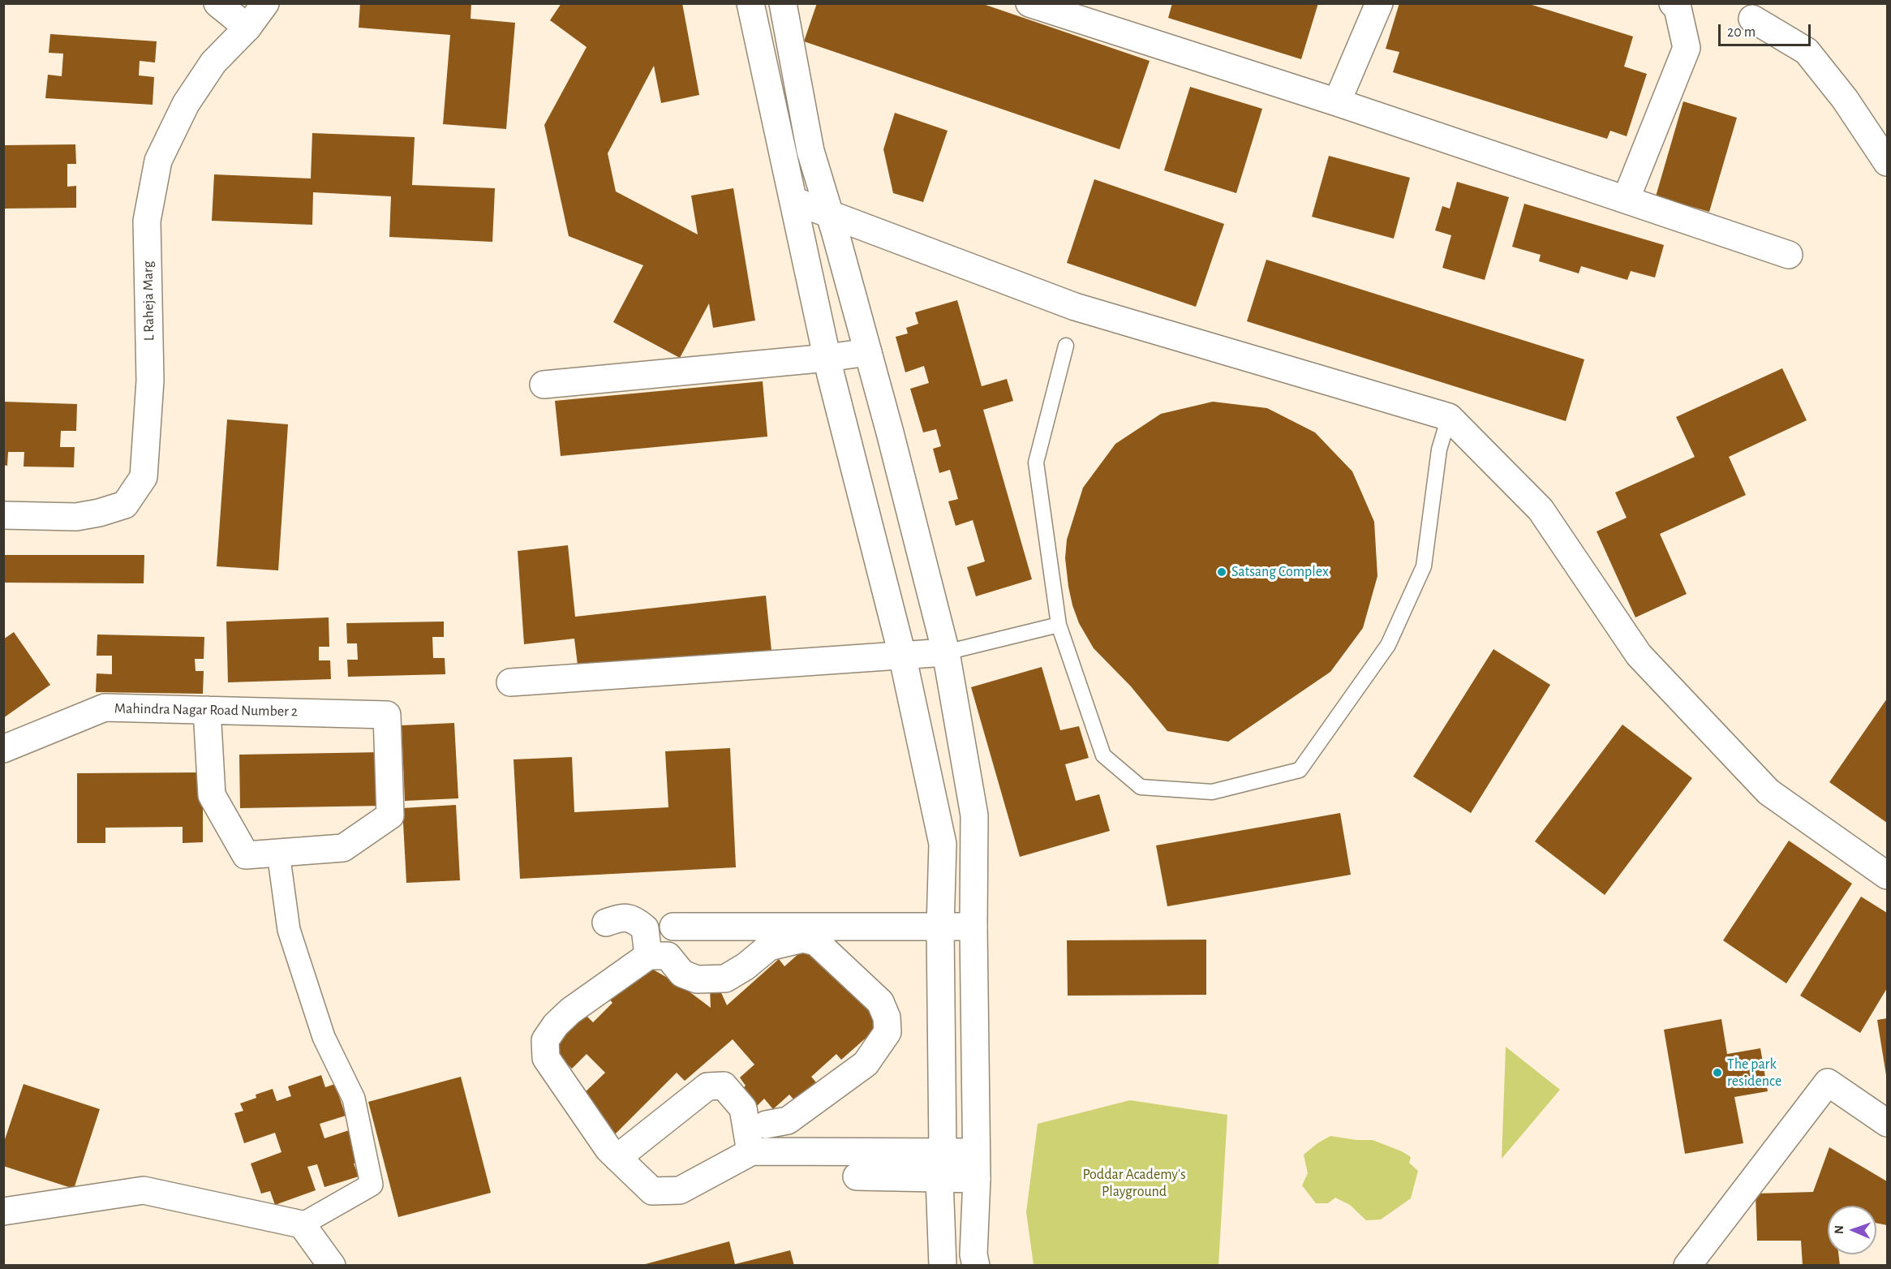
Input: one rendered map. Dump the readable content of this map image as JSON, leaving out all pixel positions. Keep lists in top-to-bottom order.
{
  "streets": {
    "street": ["L Raheja Marg", "Mahindra Nagar Road Number 2"]
  },
  "parks": ["Poddar Academy's Playground"],
  "places": ["Satsang Complex", "The park residence"],
  "scale_bar": "20 m",
  "north": "left"
}
